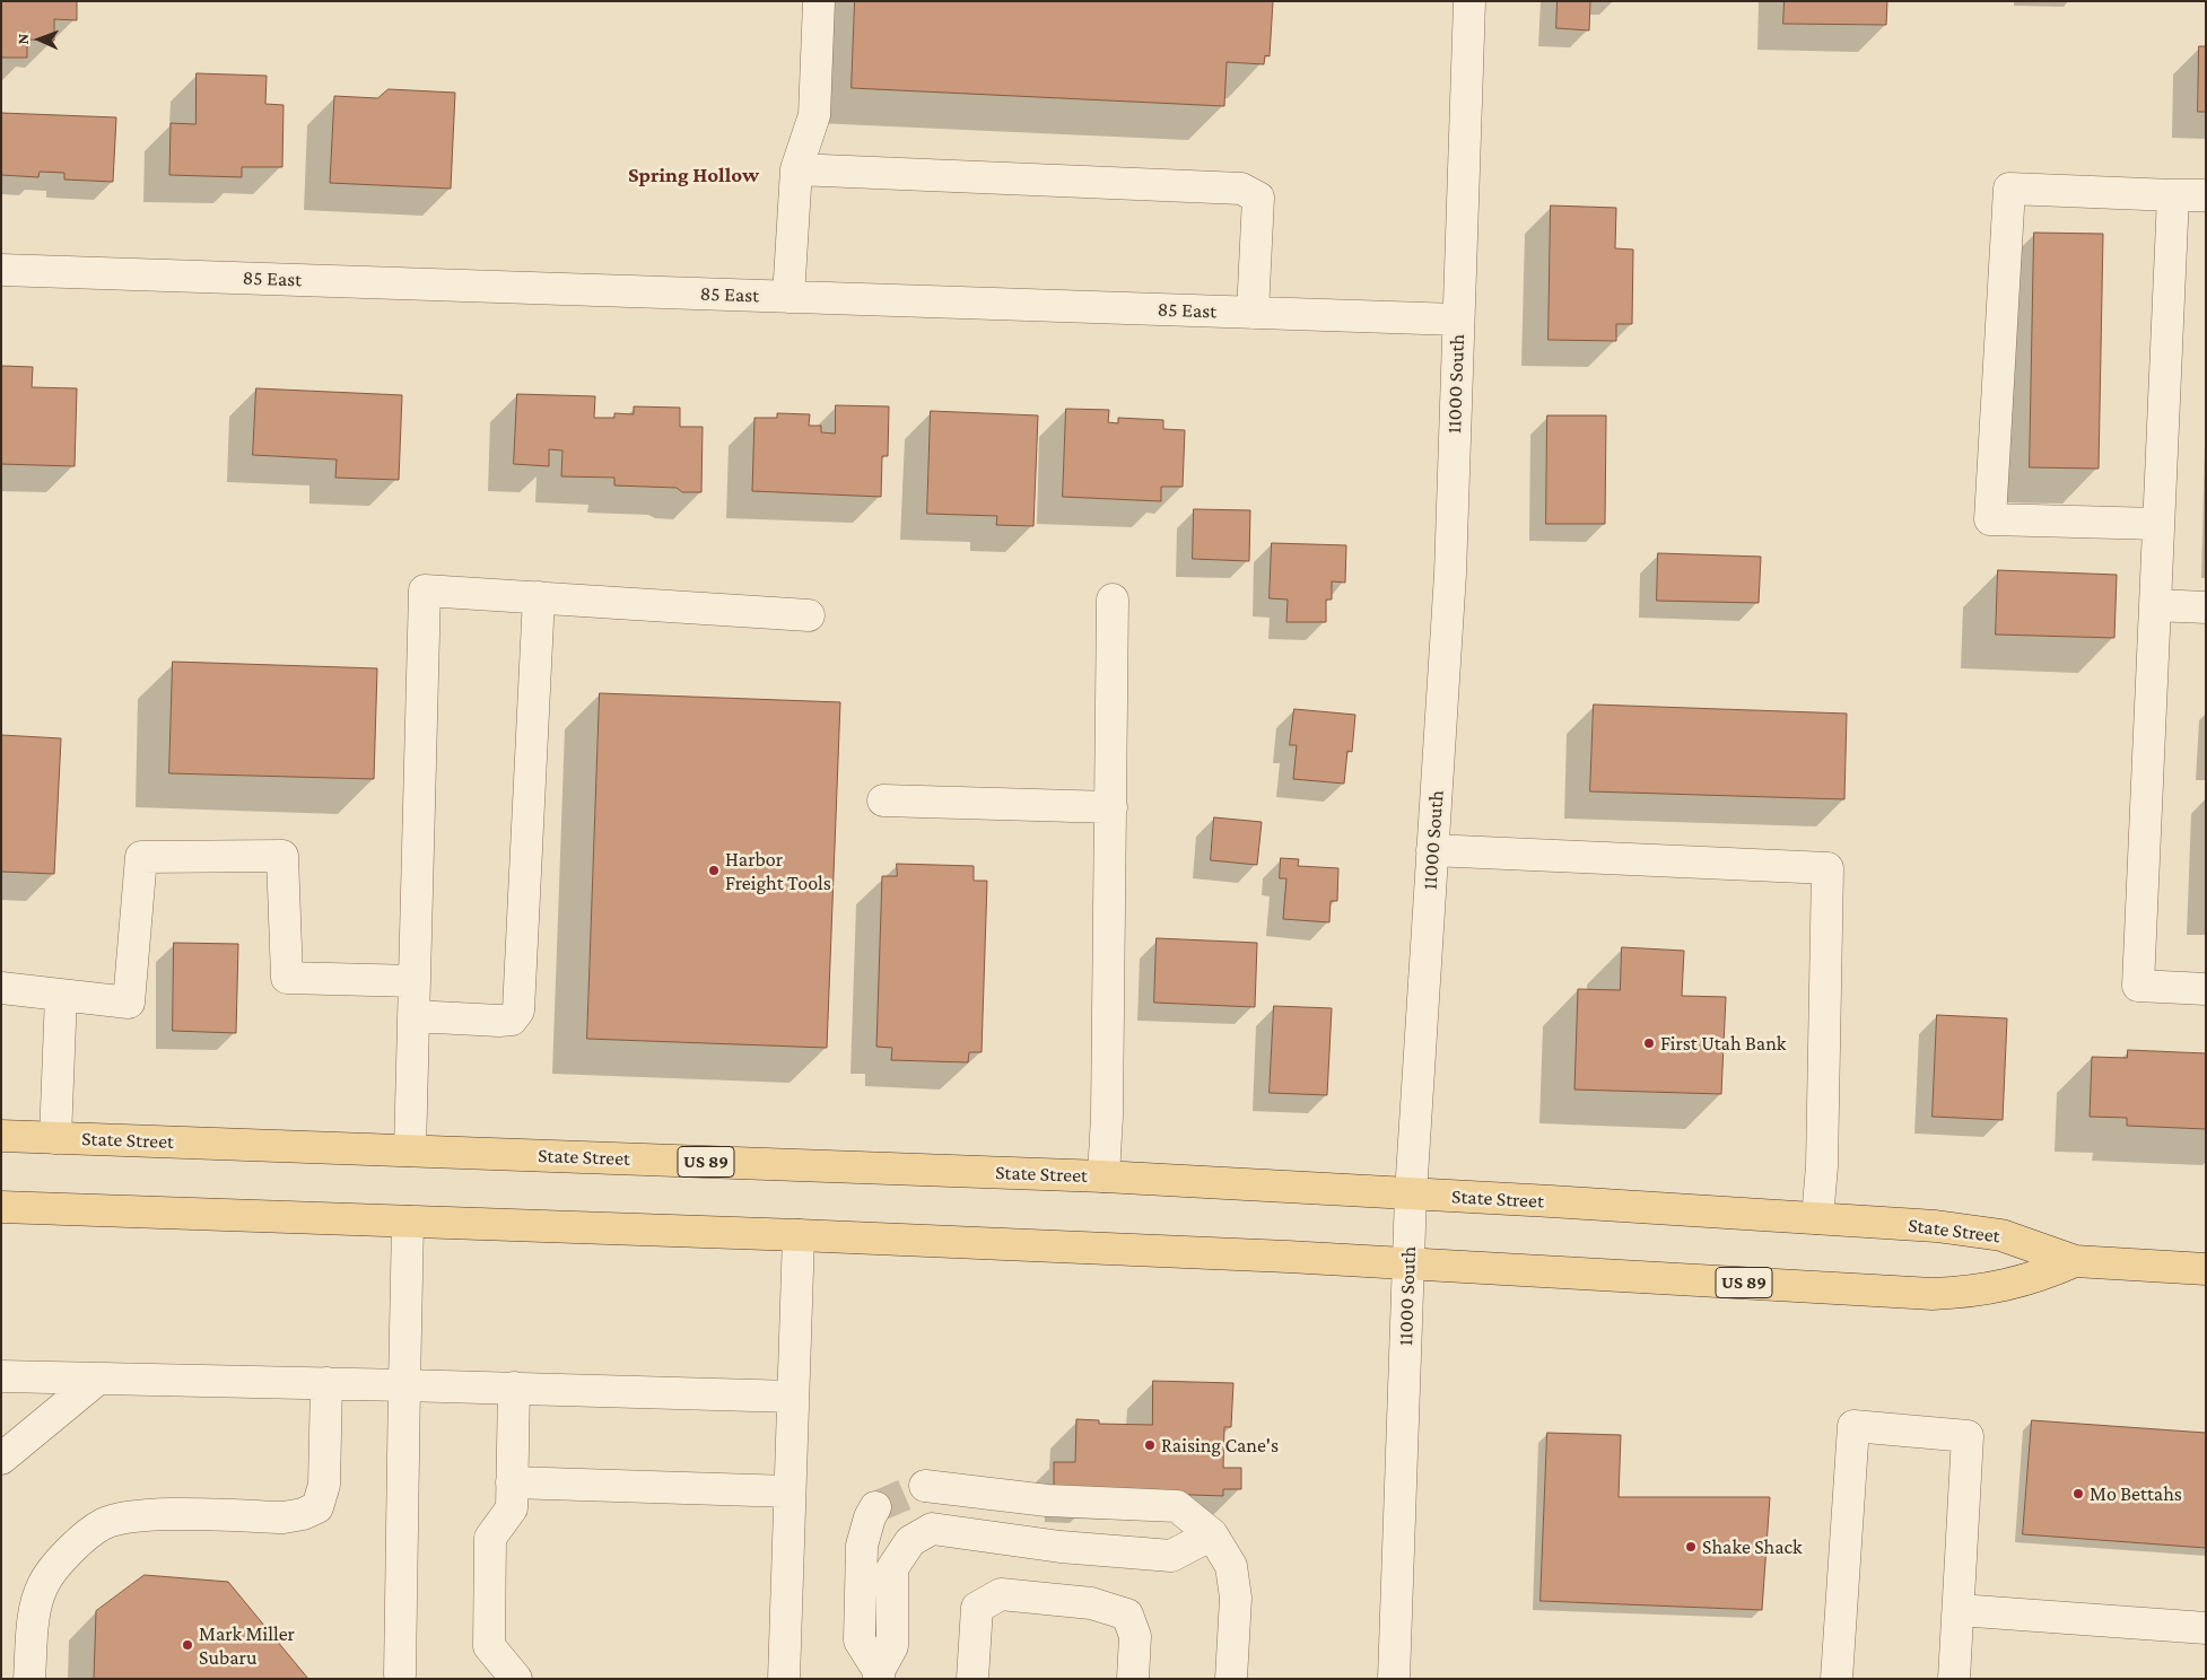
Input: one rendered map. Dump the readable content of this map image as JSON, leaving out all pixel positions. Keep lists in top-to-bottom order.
{
  "streets": {
    "main road": ["State Street", "US 89"],
    "street": ["85 East", "11000 South"]
  },
  "crossings": [
    ["85 East", "11000 South"],
    ["11000 South", "State Street"]
  ],
  "districts": ["Spring Hollow"],
  "places": [
    "Harbor Freight Tools",
    "First Utah Bank",
    "Raising Cane's",
    "Mo Bettahs",
    "Shake Shack",
    "Mark Miller Subaru"
  ],
  "north": "left"
}
